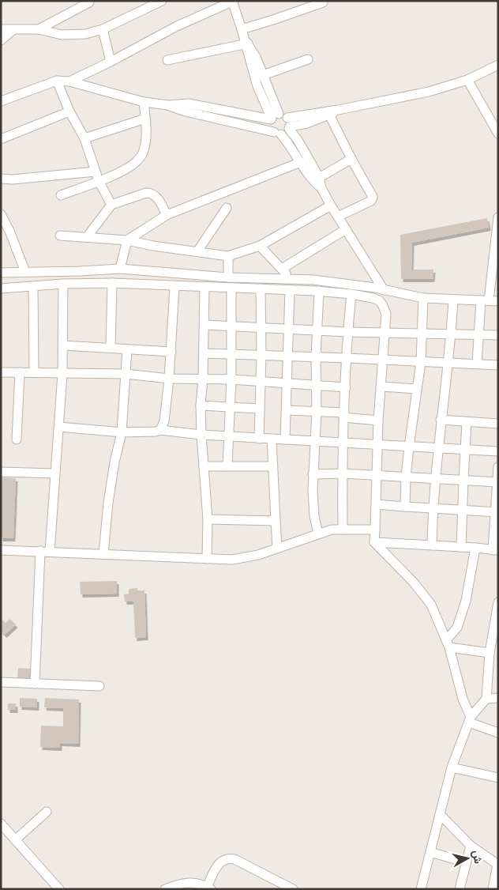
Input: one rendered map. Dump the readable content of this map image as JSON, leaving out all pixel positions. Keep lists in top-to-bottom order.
{
  "north": "right"
}
